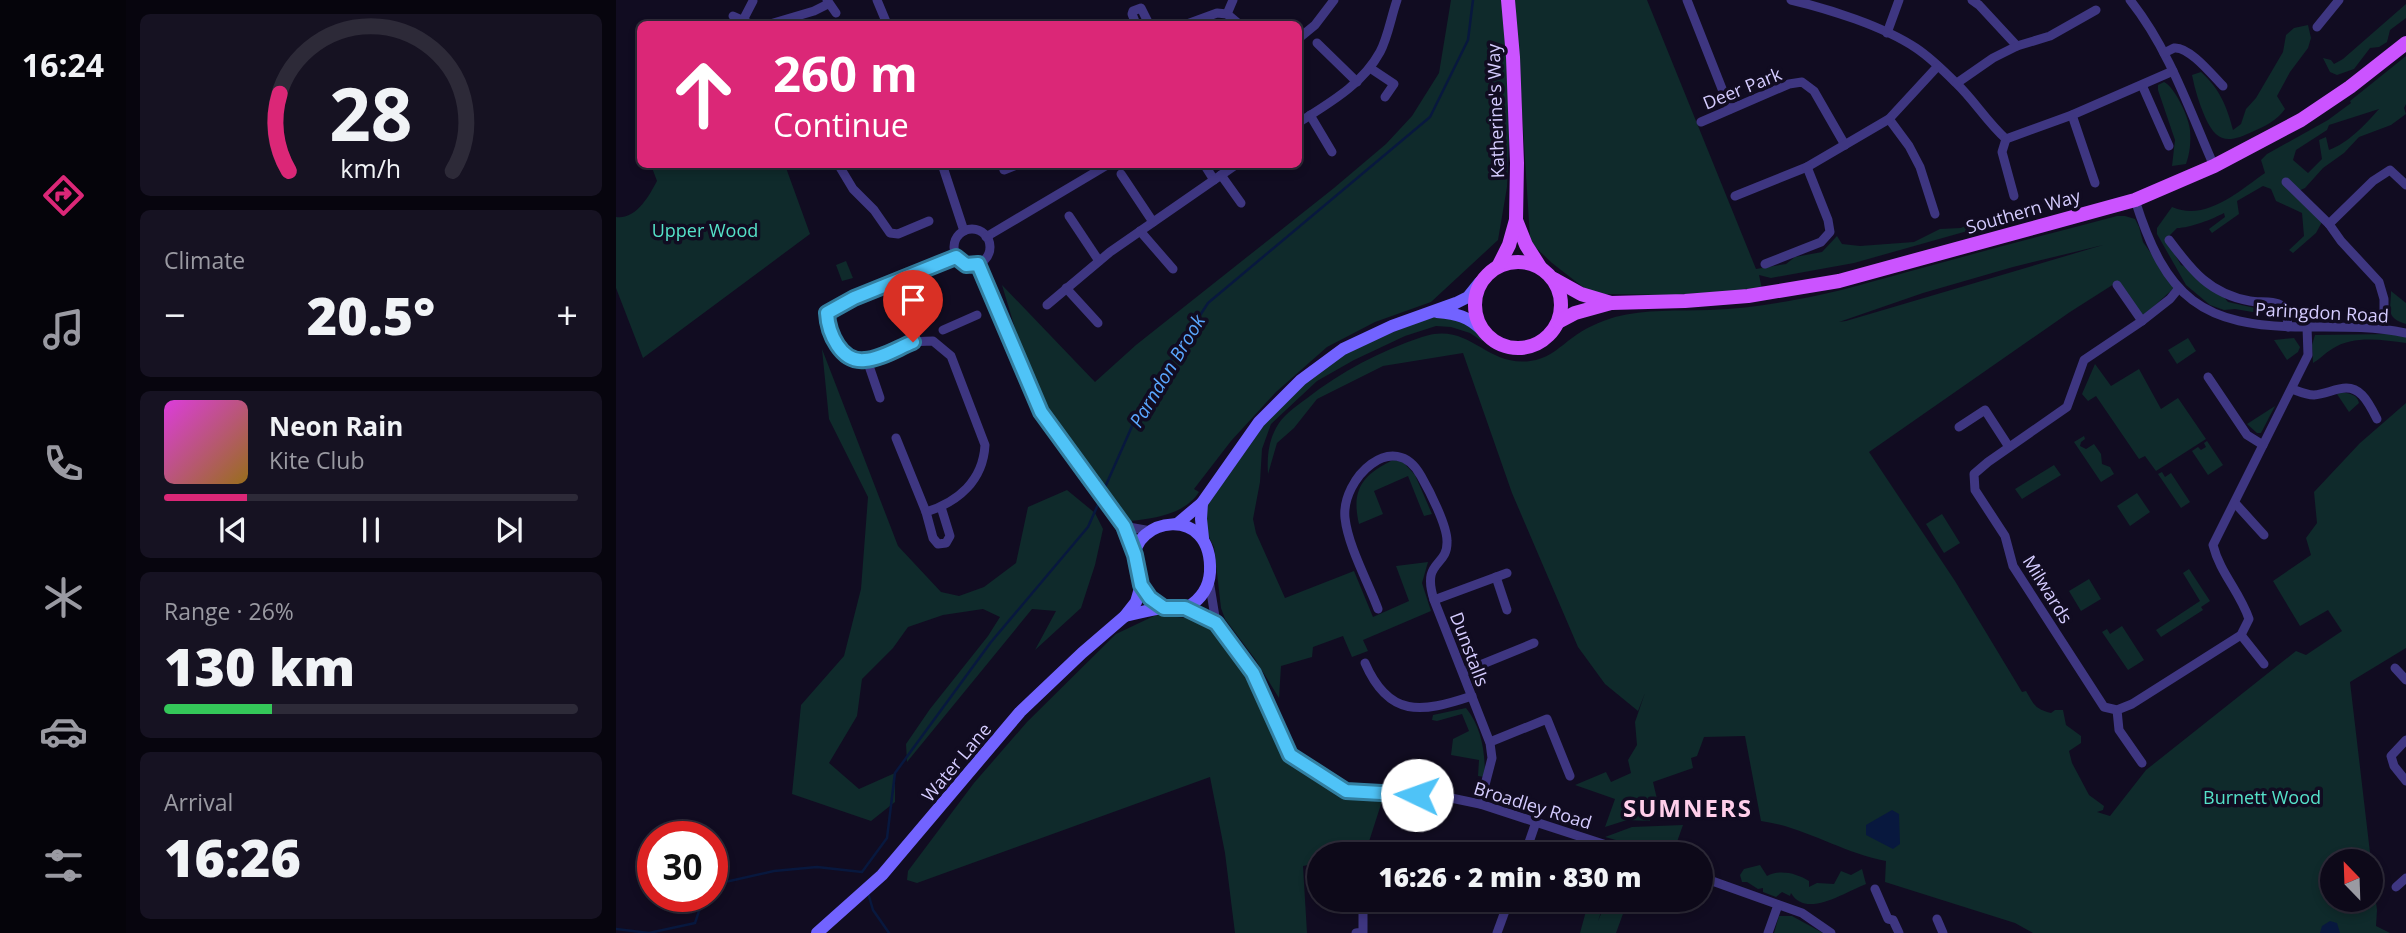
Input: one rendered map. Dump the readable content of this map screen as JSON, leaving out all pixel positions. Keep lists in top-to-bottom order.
{
  "streets": {
    "main road": ["Katherine's Way", "Southern Way", "Water Lane"],
    "street": [
      "Deer Park",
      "Paringdon Road",
      "Milwards",
      "Dunstalls",
      "Broadley Road"
    ]
  },
  "crossings": [
    ["Katherine's Way", "Southern Way"],
    ["Southern Way", "Paringdon Road"],
    ["Paringdon Road", "Milwards"],
    ["Dunstalls", "Broadley Road"],
    ["Water Lane", "Broadley Road"]
  ],
  "districts": ["SUMNERS"],
  "water": ["Parndon Brook"],
  "parks": ["Upper Wood", "Burnett Wood"],
  "north": "top left",
  "page": {
    "tabs": "16:24",
    "turn": ["260 m", "Continue"],
    "tile": [
      "Climate",
      ["Range · 26%", "130 km"],
      ["Arrival", "16:26"]
    ],
    "heat": ["−", "20.5°", "+"],
    "song": ["Neon Rain", "Kite Club"],
    "limit": "30",
    "trip": "16:26 · 2 min · 830 m",
    "gauge": ["28", "km/h"]
  }
}
